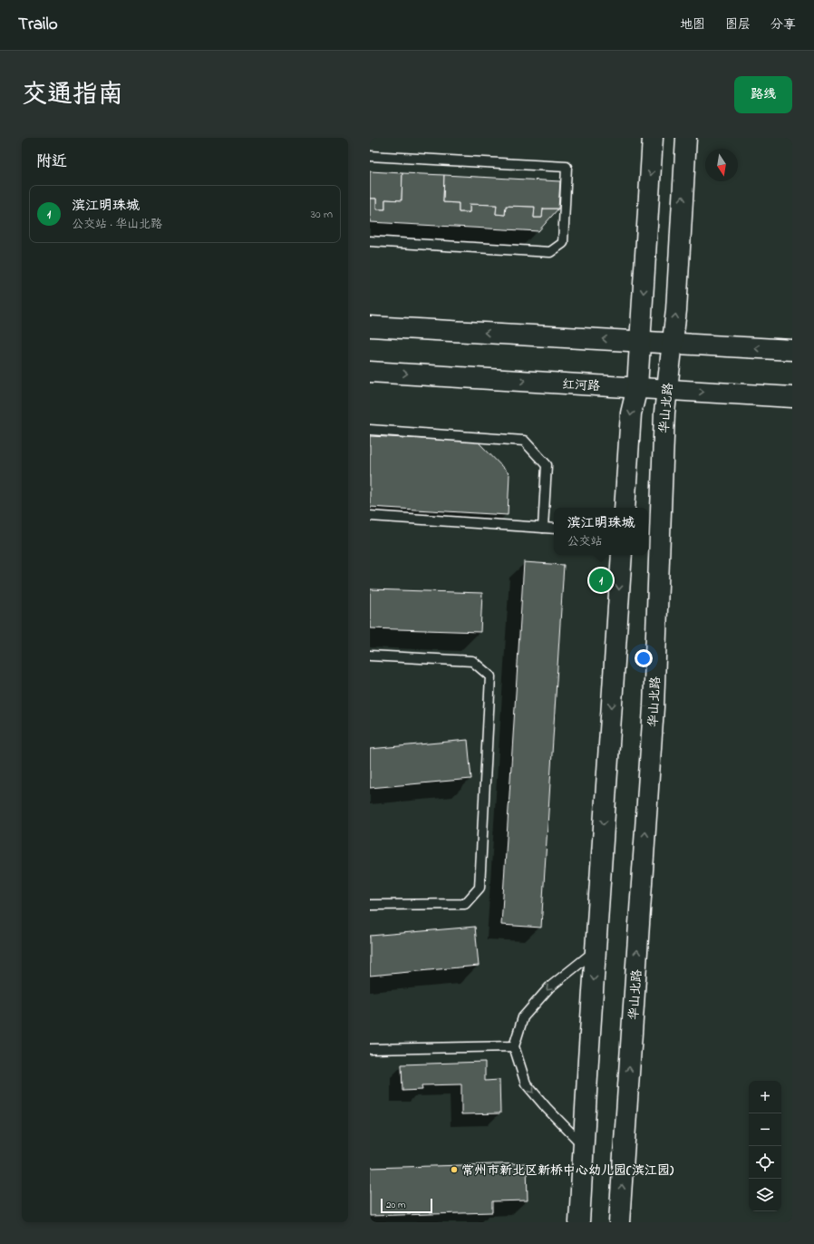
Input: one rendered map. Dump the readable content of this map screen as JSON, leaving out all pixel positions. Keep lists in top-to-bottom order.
{
  "streets": {
    "main road": ["红河路", "华山北路"]
  },
  "crossings": [
    ["红河路", "华山北路"]
  ],
  "places": ["常州市新北区新桥中心幼儿园(滨江园)"],
  "scale_bar": "20 m",
  "north": "bottom",
  "page": {
    "header": "Trailo",
    "nav": ["地图", "图层", "分享"],
    "title": "交通指南",
    "buttons": "路线",
    "heading": "附近",
    "list": [
      {
        "mark": "1",
        "name": "滨江明珠城",
        "note": "公交站 · 华山北路",
        "value": "30 m"
      }
    ],
    "popup": ["滨江明珠城", "公交站"],
    "pins": "1",
    "map_buttons": ["+", "−"],
    "scale": "20 m"
  }
}
